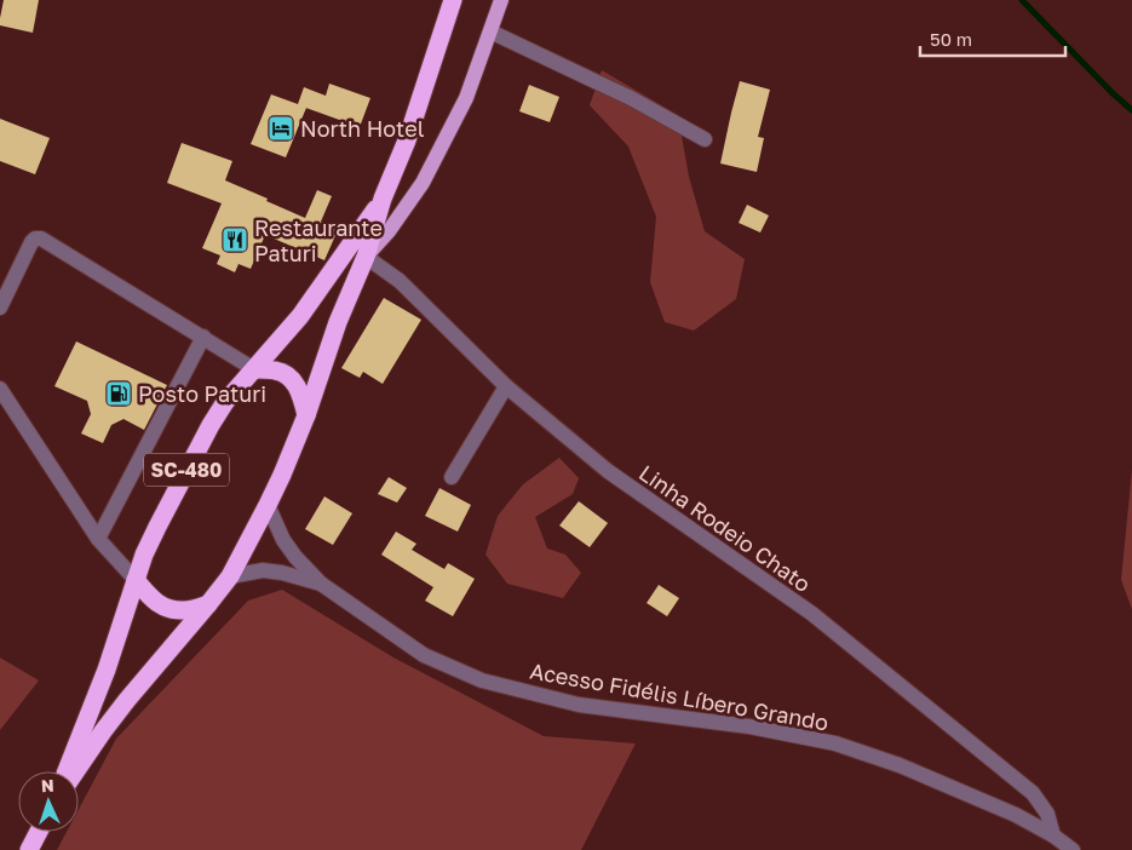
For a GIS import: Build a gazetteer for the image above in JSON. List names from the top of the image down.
{
  "streets": {
    "highway": ["SC-480"],
    "street": ["Linha Rodeio Chato", "Acesso Fidélis Líbero Grando"]
  },
  "crossings": [
    ["SC-480", "Linha Rodeio Chato"],
    ["SC-480", "Acesso Fidélis Líbero Grando"],
    ["Linha Rodeio Chato", "Acesso Fidélis Líbero Grando"]
  ],
  "places": {
    "hotel": ["North Hotel"],
    "restaurant": ["Restaurante Paturi"],
    "fuel station": ["Posto Paturi"]
  },
  "scale_bar": "50 m",
  "north": "top"
}
